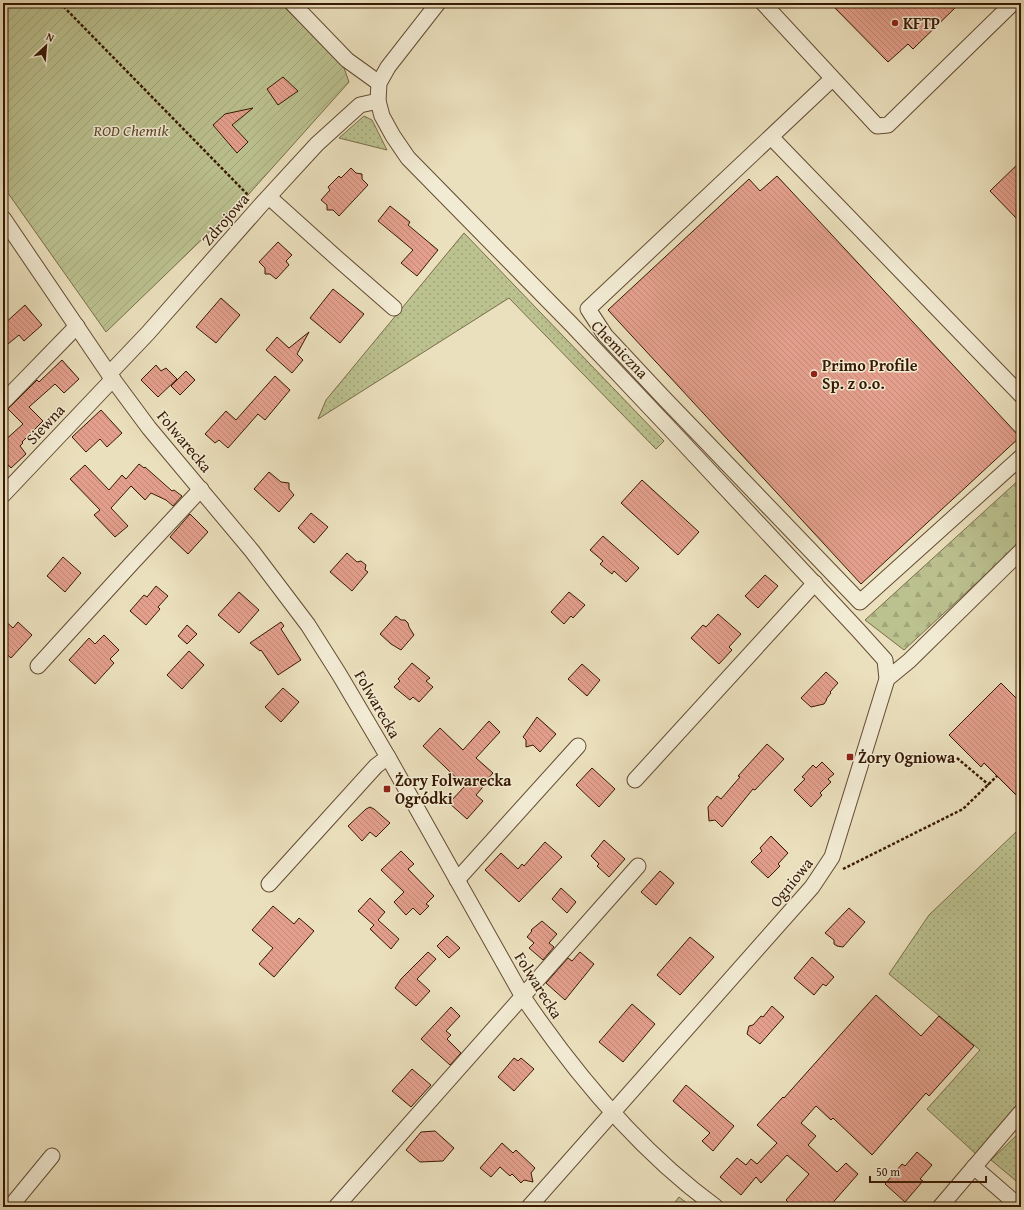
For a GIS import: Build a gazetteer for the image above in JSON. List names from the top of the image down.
{
  "streets": {
    "street": [
      "Zdrojowa",
      "Chemiczna",
      "Siewna",
      "Folwarecka",
      "Ogniowa"
    ]
  },
  "crossings": [
    ["Zdrojowa", "Chemiczna"],
    ["Zdrojowa", "Siewna"],
    ["Zdrojowa", "Folwarecka"],
    ["Chemiczna", "Ogniowa"],
    ["Siewna", "Folwarecka"],
    ["Folwarecka", "Ogniowa"]
  ],
  "parks": ["ROD Chemik"],
  "places": {
    "other": ["KFTP", "Primo Profile Sp. z o.o."],
    "transit": ["Żory Ogniowa", "Żory Folwarecka Ogródki"]
  },
  "scale_bar": "50 m",
  "north": "top right"
}
